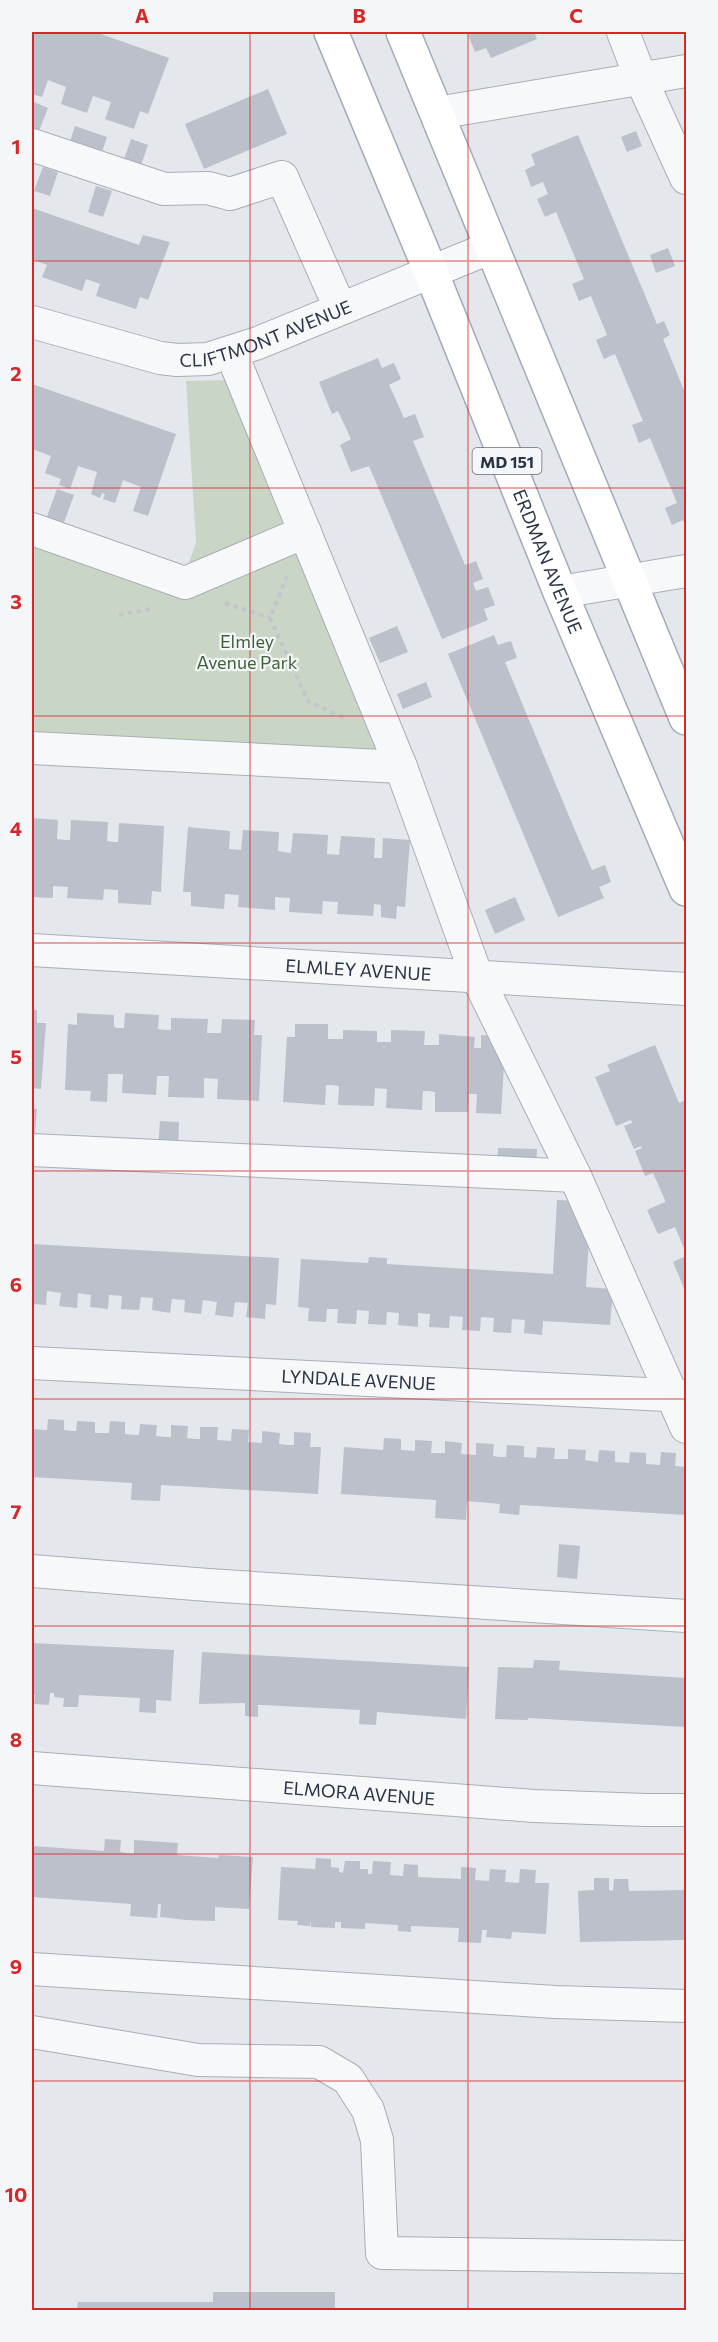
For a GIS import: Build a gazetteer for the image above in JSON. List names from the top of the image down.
{
  "streets": {
    "main road": ["MD 151", "ERDMAN AVENUE"],
    "street": [
      "CLIFTMONT AVENUE",
      "ELMLEY AVENUE",
      "LYNDALE AVENUE",
      "ELMORA AVENUE"
    ]
  },
  "crossings": [
    ["CLIFTMONT AVENUE", "ERDMAN AVENUE"]
  ],
  "parks": ["Elmley Avenue Park"],
  "grid": {
    "columns": ["A", "B", "C"],
    "rows": [
      "1",
      "2",
      "3",
      "4",
      "5",
      "6",
      "7",
      "8",
      "9",
      "10"
    ]
  }
}
